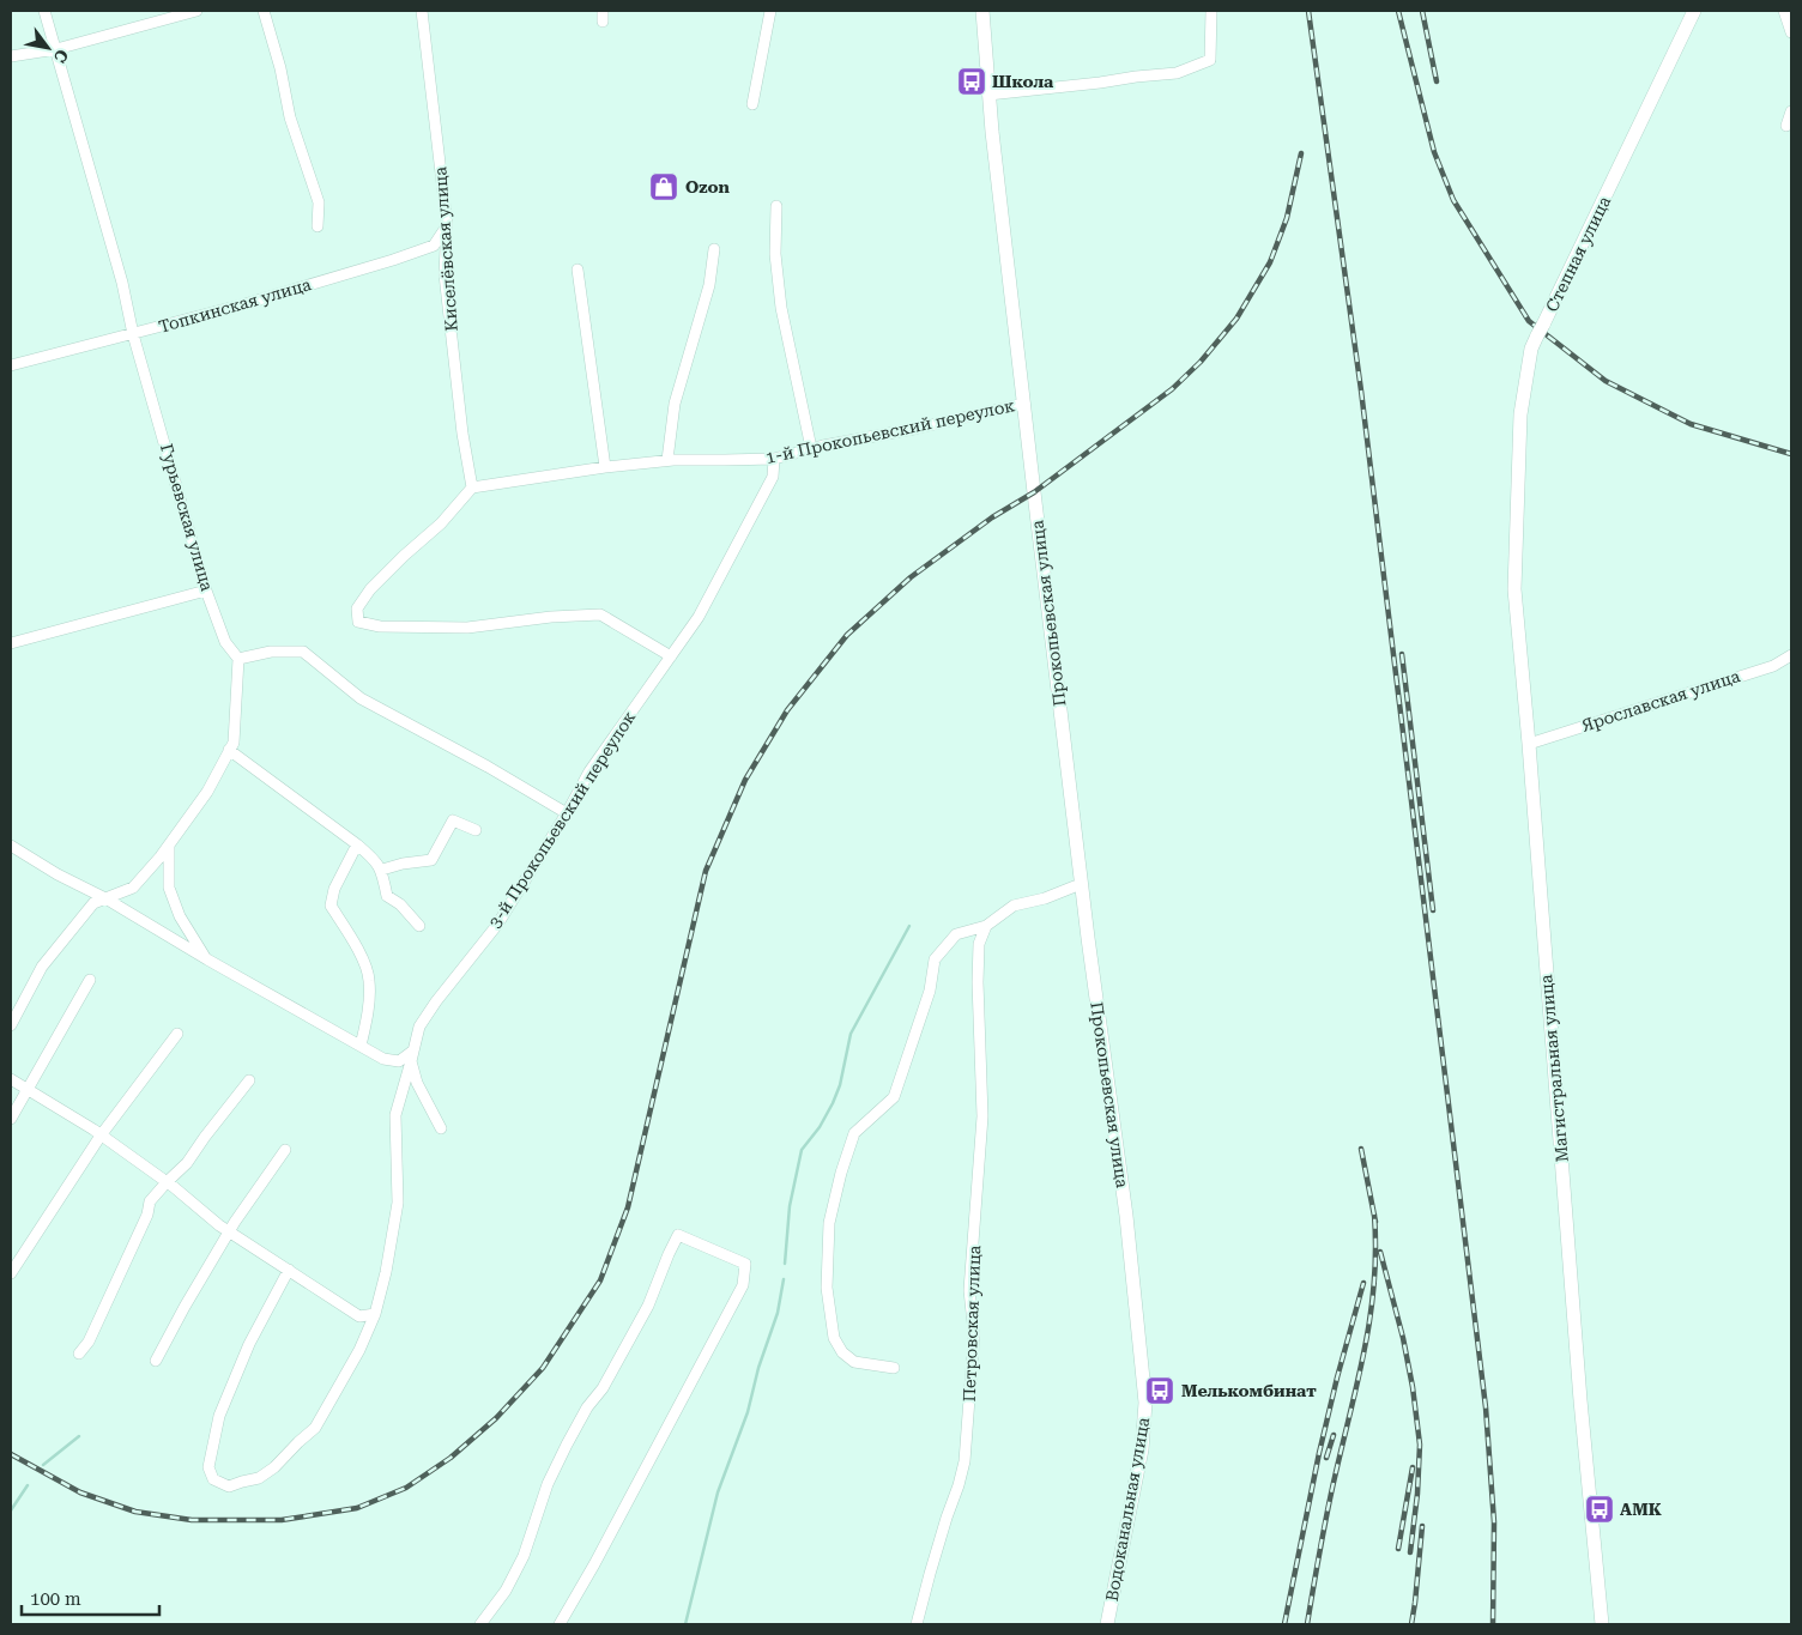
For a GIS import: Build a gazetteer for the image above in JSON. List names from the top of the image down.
{
  "streets": {
    "main road": [
      "Степная улица",
      "Прокопьевская улица",
      "Магистральная улица",
      "Водоканальная улица"
    ],
    "street": [
      "Киселёвская улица",
      "Топкинская улица",
      "1-й Прокопьевский переулок",
      "Гурьевская улица",
      "Ярославская улица",
      "3-й Прокопьевский переулок",
      "Петровская улица"
    ]
  },
  "crossings": [
    ["Киселёвская улица", "Топкинская улица"],
    ["Киселёвская улица", "1-й Прокопьевский переулок"],
    ["Степная улица", "Магистральная улица"],
    ["Топкинская улица", "Гурьевская улица"],
    ["1-й Прокопьевский переулок", "Прокопьевская улица"],
    ["1-й Прокопьевский переулок", "3-й Прокопьевский переулок"],
    ["Прокопьевская улица", "Водоканальная улица"],
    ["Ярославская улица", "Магистральная улица"]
  ],
  "places": {
    "bus stop": ["Школа", "Мелькомбинат", "АМК"],
    "shop": ["Ozon"]
  },
  "scale_bar": "100 m",
  "north": "bottom right"
}
